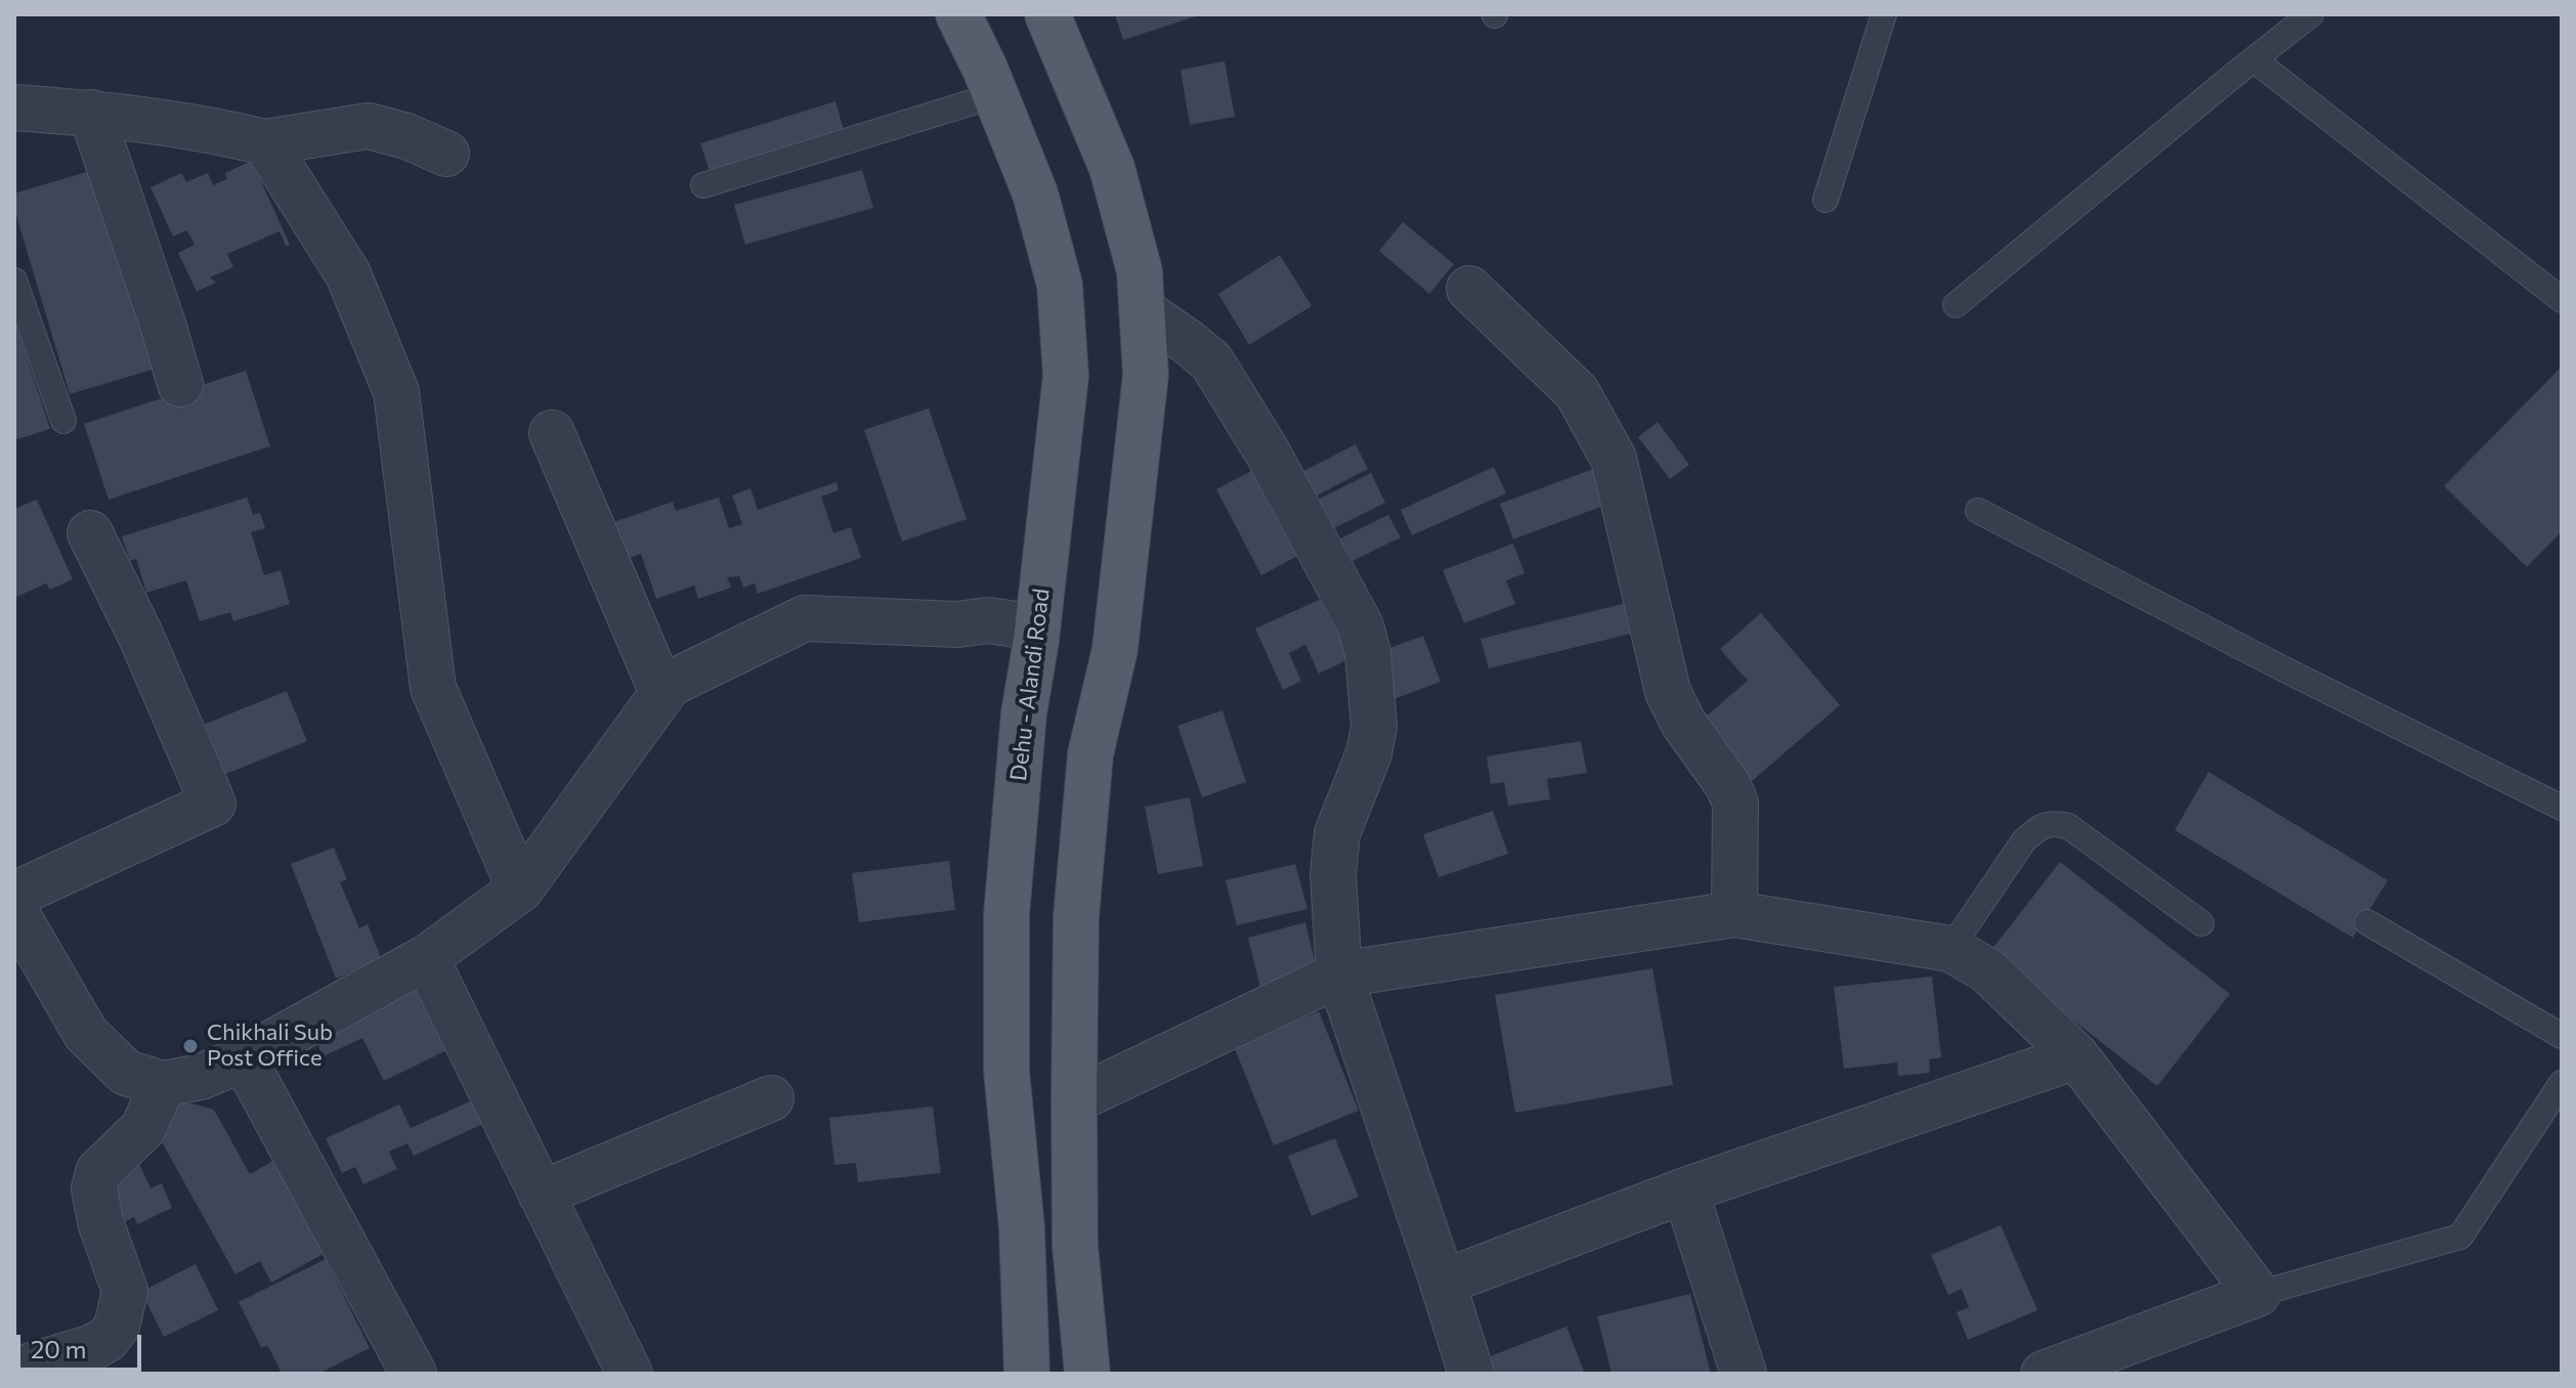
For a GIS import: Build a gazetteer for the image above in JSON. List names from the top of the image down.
{
  "streets": {
    "main road": ["Dehu - Alandi Road"]
  },
  "places": ["Chikhali Sub Post Office"],
  "scale_bar": "20 m"
}
